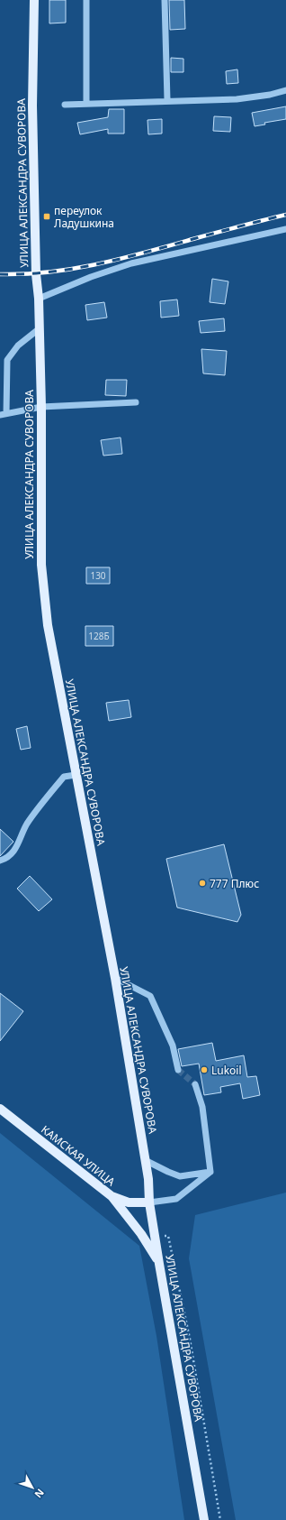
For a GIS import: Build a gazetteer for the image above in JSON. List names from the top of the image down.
{
  "streets": {
    "main road": ["УЛИЦА АЛЕКСАНДРА СУВОРОВА", "КАМСКАЯ УЛИЦА"]
  },
  "crossings": [
    ["УЛИЦА АЛЕКСАНДРА СУВОРОВА", "КАМСКАЯ УЛИЦА"]
  ],
  "places": {
    "transit": ["переулок Ладушкина"],
    "other": ["777 Плюс", "Lukoil"]
  },
  "house_numbers": ["130", "128Б"],
  "north": "bottom right"
}
